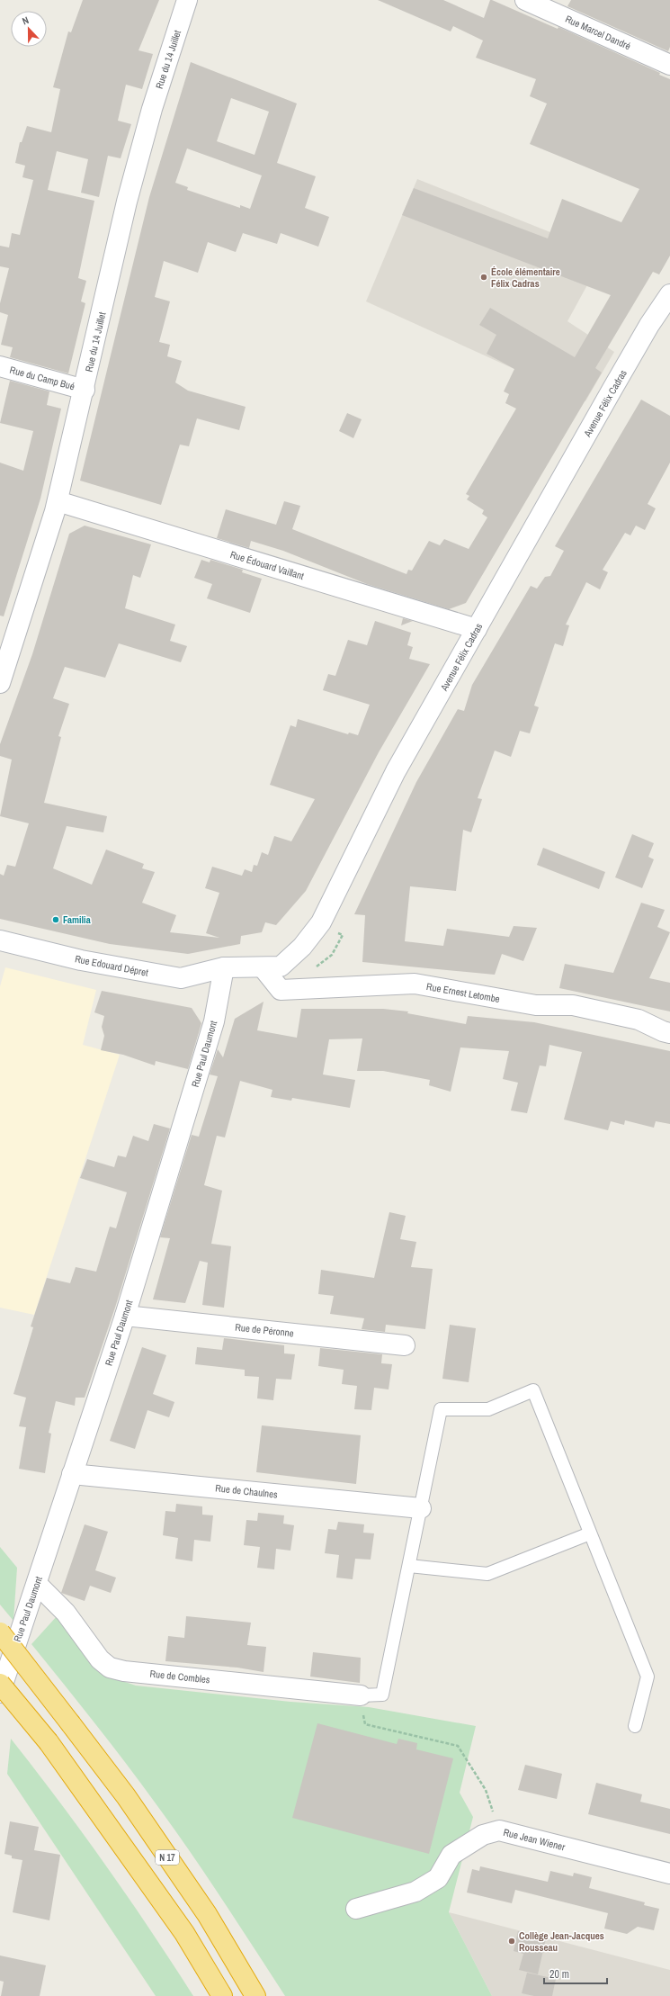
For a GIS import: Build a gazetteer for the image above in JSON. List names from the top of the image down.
{
  "streets": {
    "highway": ["N 17"],
    "street": [
      "Rue Marcel Dandré",
      "Rue du 14 Juillet",
      "Rue du Camp Bué",
      "Avenue Félix Cadras",
      "Rue Édouard Vaillant",
      "Rue Edouard Dépret",
      "Rue Ernest Letombe",
      "Rue Paul Daumont",
      "Rue de Péronne",
      "Rue de Chaulnes",
      "Rue de Combles",
      "Rue Jean Wiener"
    ]
  },
  "crossings": [
    ["Rue du 14 Juillet", "Rue du Camp Bué"],
    ["Rue du 14 Juillet", "Rue Édouard Vaillant"],
    ["Avenue Félix Cadras", "Rue Édouard Vaillant"],
    ["Avenue Félix Cadras", "Rue Edouard Dépret"],
    ["Avenue Félix Cadras", "Rue Ernest Letombe"],
    ["Avenue Félix Cadras", "Rue Paul Daumont"],
    ["Rue Edouard Dépret", "Rue Paul Daumont"],
    ["Rue Paul Daumont", "Rue de Péronne"],
    ["Rue Paul Daumont", "Rue de Chaulnes"],
    ["Rue Paul Daumont", "Rue de Combles"]
  ],
  "places": ["École élémentaire Félix Cadras", "Familia", "Collège Jean-Jacques Rousseau"],
  "scale_bar": "20 m",
  "north": "top"
}
